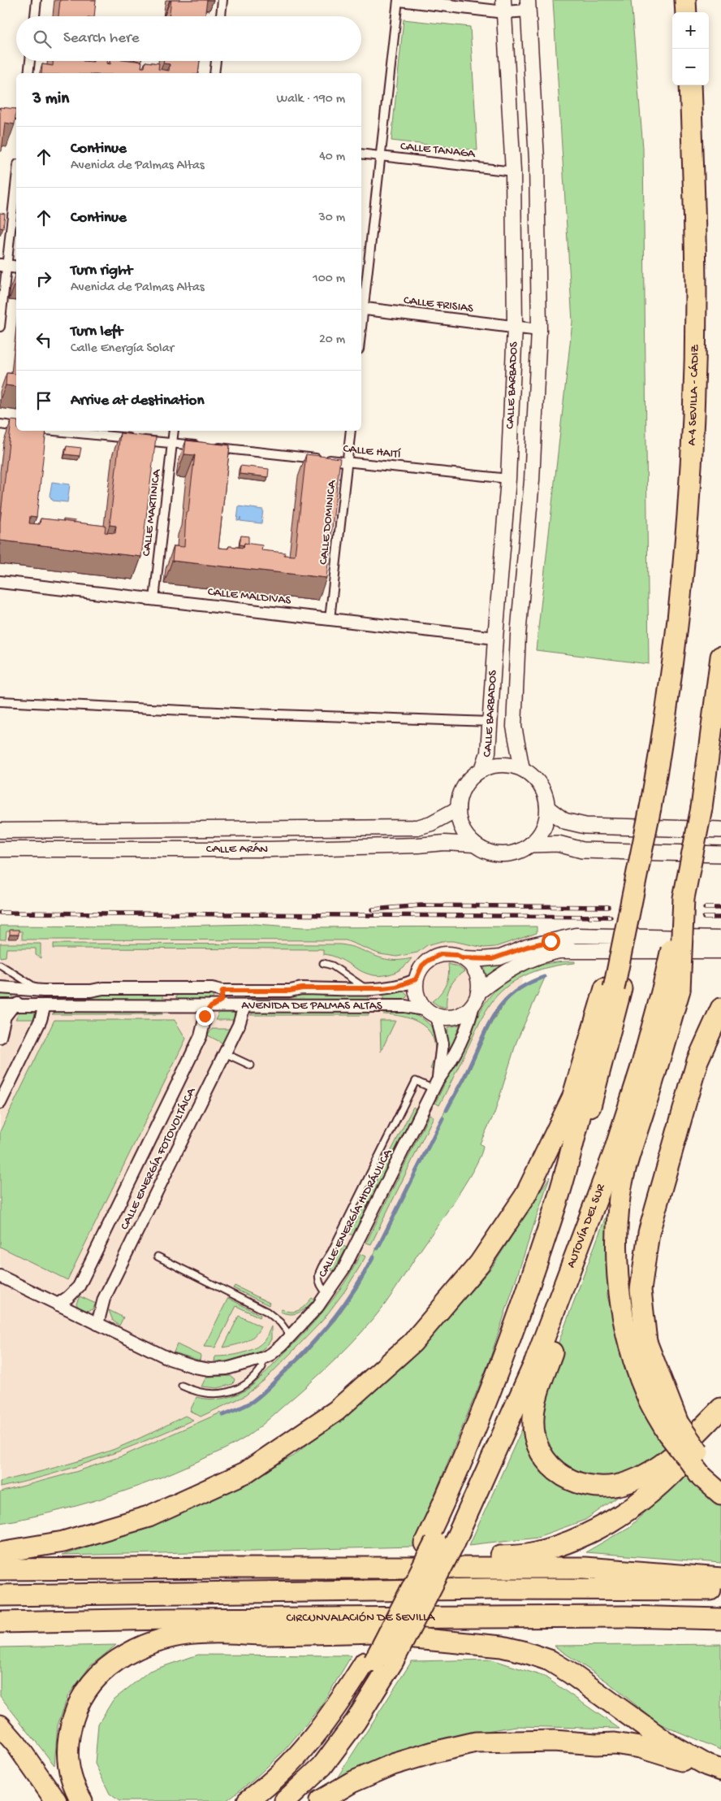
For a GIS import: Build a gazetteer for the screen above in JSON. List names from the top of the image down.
{
  "streets": {
    "highway": ["A-4 SEVILLA - CÁDIZ", "AUTOVÍA DEL SUR", "CIRCUNVALACIÓN DE SEVILLA"],
    "street": [
      "CALLE TANAGA",
      "CALLE FRISIAS",
      "CALLE BARBADOS",
      "CALLE HAITÍ",
      "CALLE MARTINICA",
      "CALLE DOMINICA",
      "CALLE MALDIVAS",
      "CALLE ARÁN",
      "AVENIDA DE PALMAS ALTAS",
      "CALLE ENERGÍA FOTOVOLTÁICA",
      "CALLE ENERGÍA HIDRÁULICA"
    ]
  },
  "crossings": [
    ["CALLE TANAGA", "CALLE BARBADOS"],
    ["CALLE FRISIAS", "CALLE BARBADOS"],
    ["CALLE BARBADOS", "CALLE HAITÍ"],
    ["CALLE BARBADOS", "CALLE MALDIVAS"],
    ["CALLE BARBADOS", "CALLE ARÁN"],
    ["CALLE HAITÍ", "CALLE MARTINICA"],
    ["CALLE HAITÍ", "CALLE DOMINICA"],
    ["CALLE MARTINICA", "CALLE MALDIVAS"],
    ["CALLE DOMINICA", "CALLE MALDIVAS"],
    ["AVENIDA DE PALMAS ALTAS", "CALLE ENERGÍA FOTOVOLTÁICA"],
    ["AVENIDA DE PALMAS ALTAS", "CALLE ENERGÍA HIDRÁULICA"],
    ["CALLE ENERGÍA FOTOVOLTÁICA", "CALLE ENERGÍA HIDRÁULICA"]
  ],
  "page": {
    "map_buttons": ["+", "−"],
    "search": "Search here",
    "heading": ["3 min", "Walk · 190 m"],
    "list": [
      ["Continue", "Avenida de Palmas Altas", "40 m"],
      ["Continue", "30 m"],
      ["Turn right", "Avenida de Palmas Altas", "100 m"],
      ["Turn left", "Calle Energía Solar", "20 m"],
      "Arrive at destination"
    ]
  }
}
